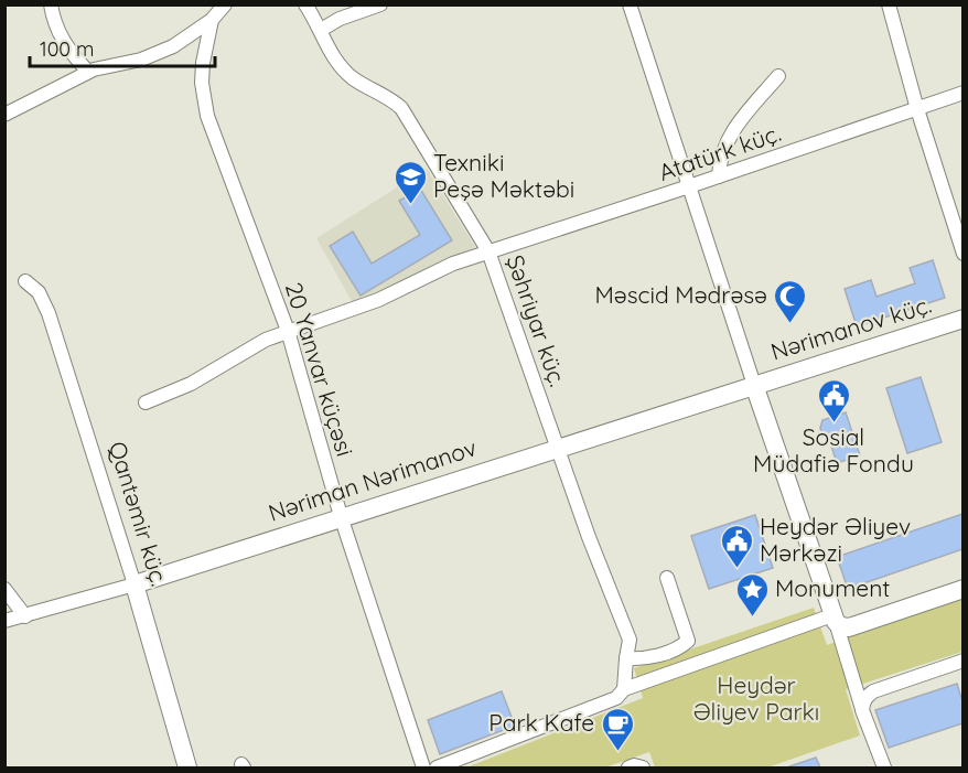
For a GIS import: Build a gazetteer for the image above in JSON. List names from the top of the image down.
{
  "streets": {
    "main road": ["Nərimanov küç.", "Nəriman Nərimanov", "Qantəmir küç."],
    "street": ["Atatürk küç.", "Şəhriyar küç.", "20 Yanvar küçəsi"]
  },
  "crossings": [
    ["Atatürk küç.", "Şəhriyar küç."],
    ["Atatürk küç.", "20 Yanvar küçəsi"],
    ["Şəhriyar küç.", "Nəriman Nərimanov"],
    ["Nərimanov küç.", "Nəriman Nərimanov"],
    ["20 Yanvar küçəsi", "Nəriman Nərimanov"],
    ["Nəriman Nərimanov", "Qantəmir küç."]
  ],
  "parks": ["Heydər Əliyev Parkı"],
  "places": {
    "school or university": ["Texniki Peşə Məktəbi"],
    "mosque": ["Məscid Mədrəsə"],
    "public building": ["Sosial Müdafiə Fondu", "Heydər Əliyev Mərkəzi"],
    "place": ["Monument"],
    "cafe": ["Park Kafe"]
  },
  "scale_bar": "100 m"
}
